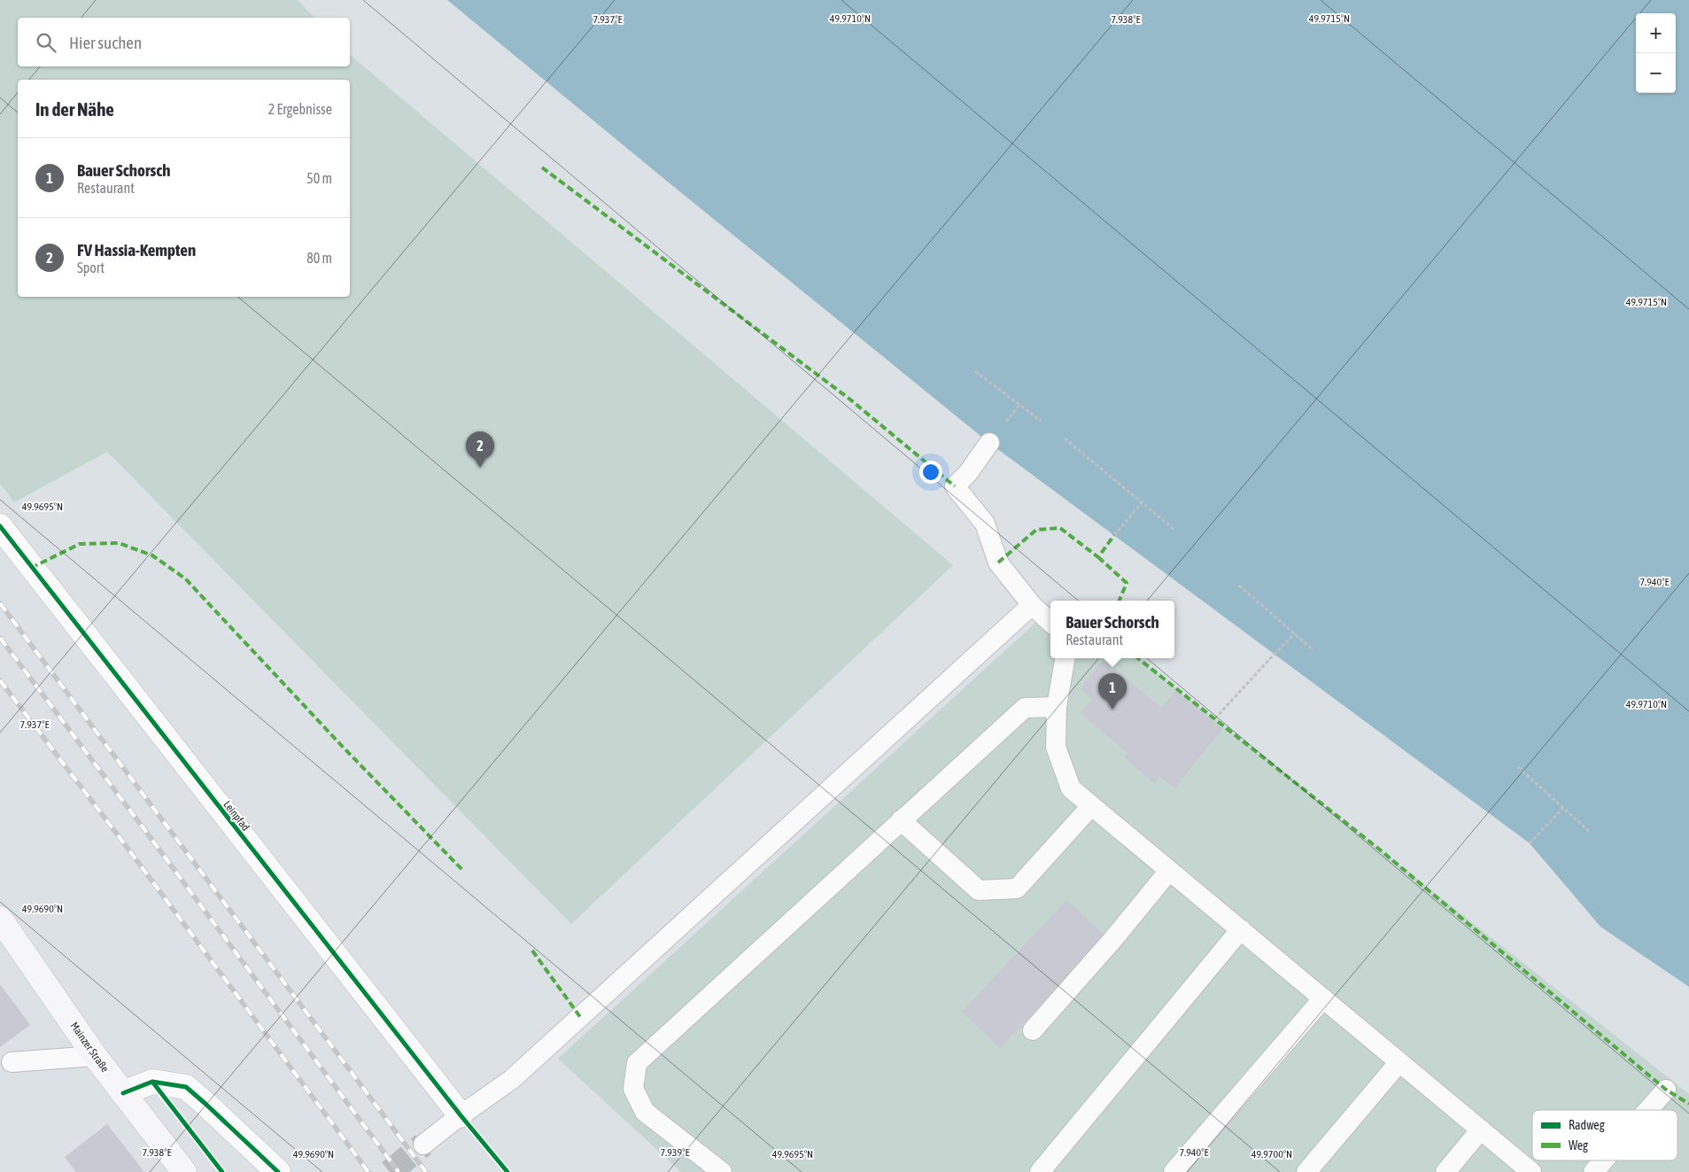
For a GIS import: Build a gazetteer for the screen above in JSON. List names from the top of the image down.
{
  "streets": {
    "main road": ["Mainzer Straße"],
    "street": ["Leinpfad"]
  },
  "legend": ["Radweg", "Weg"],
  "page": {
    "map_buttons": ["+", "−"],
    "search": "Hier suchen",
    "heading": ["In der Nähe", "2 Ergebnisse"],
    "list": [
      {
        "mark": "1",
        "name": "Bauer Schorsch",
        "note": "Restaurant",
        "value": "50 m"
      },
      {
        "mark": "2",
        "name": "FV Hassia-Kempten",
        "note": "Sport",
        "value": "80 m"
      }
    ],
    "pins": ["2", "1"],
    "popup": ["Bauer Schorsch", "Restaurant"]
  },
  "coordinates": [
    "49.9710°N",
    "49.9715°N",
    "7.937°E",
    "7.938°E",
    "49.9695°N",
    "7.940°E",
    "49.9690°N",
    "7.939°E",
    "49.9700°N"
  ]
}
